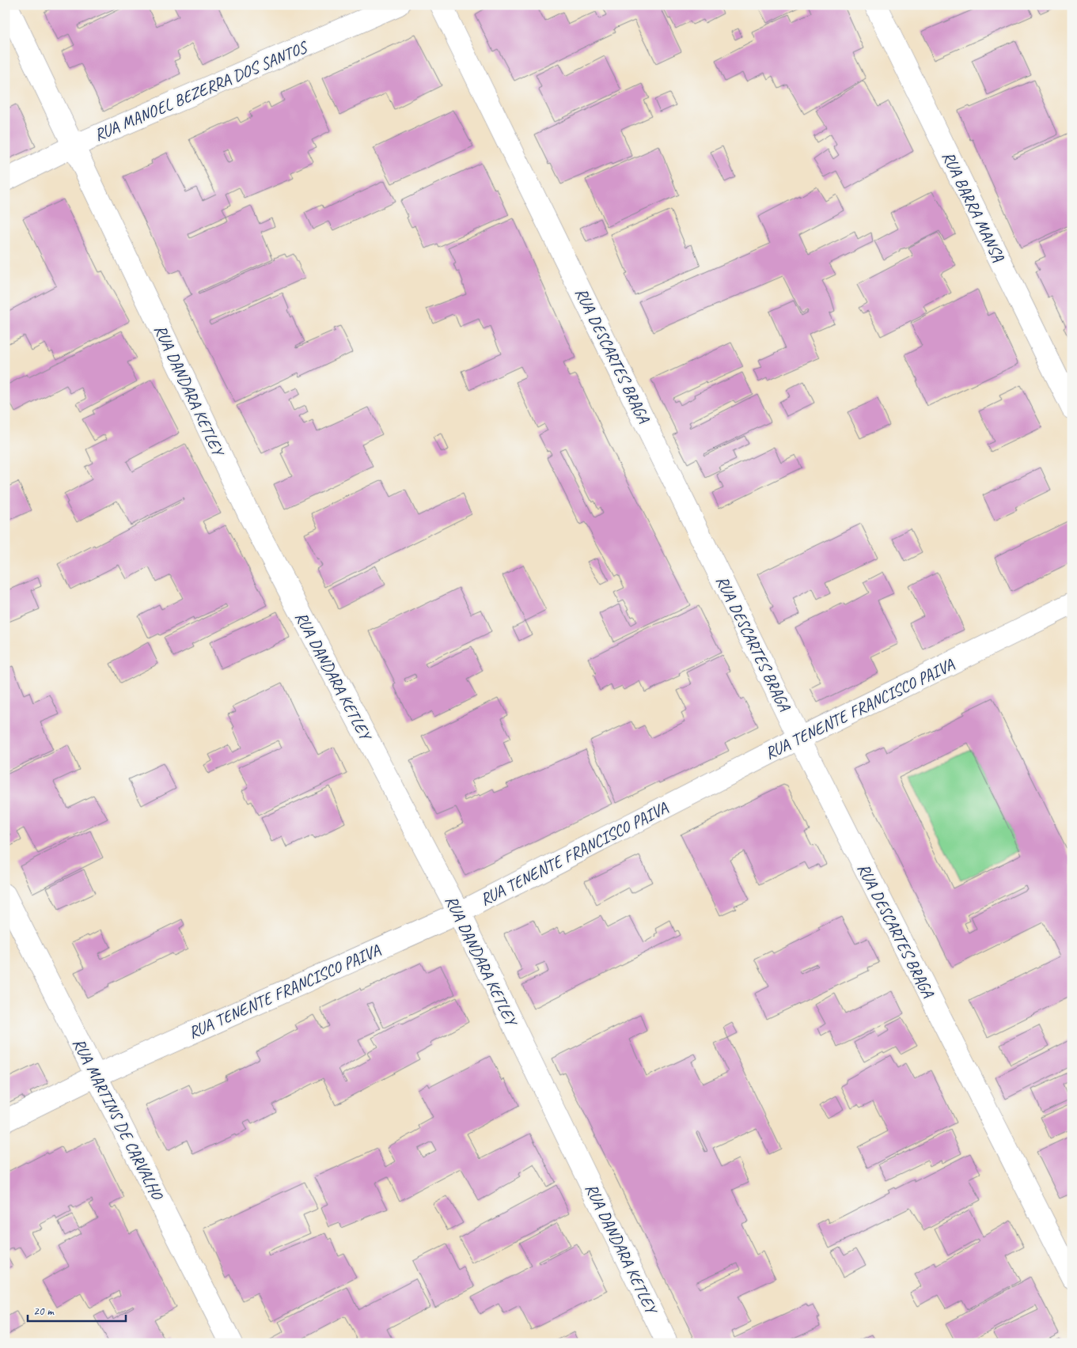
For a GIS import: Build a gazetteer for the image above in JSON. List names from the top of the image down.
{
  "streets": {
    "street": [
      "RUA MANOEL BEZERRA DOS SANTOS",
      "RUA BARRA MANSA",
      "RUA DESCARTES BRAGA",
      "RUA DANDARA KETLEY",
      "RUA TENENTE FRANCISCO PAIVA",
      "RUA MARTINS DE CARVALHO"
    ]
  },
  "crossings": [
    ["RUA MANOEL BEZERRA DOS SANTOS", "RUA DANDARA KETLEY"],
    ["RUA DESCARTES BRAGA", "RUA TENENTE FRANCISCO PAIVA"],
    ["RUA DANDARA KETLEY", "RUA TENENTE FRANCISCO PAIVA"],
    ["RUA TENENTE FRANCISCO PAIVA", "RUA MARTINS DE CARVALHO"]
  ],
  "scale_bar": "20 m"
}
